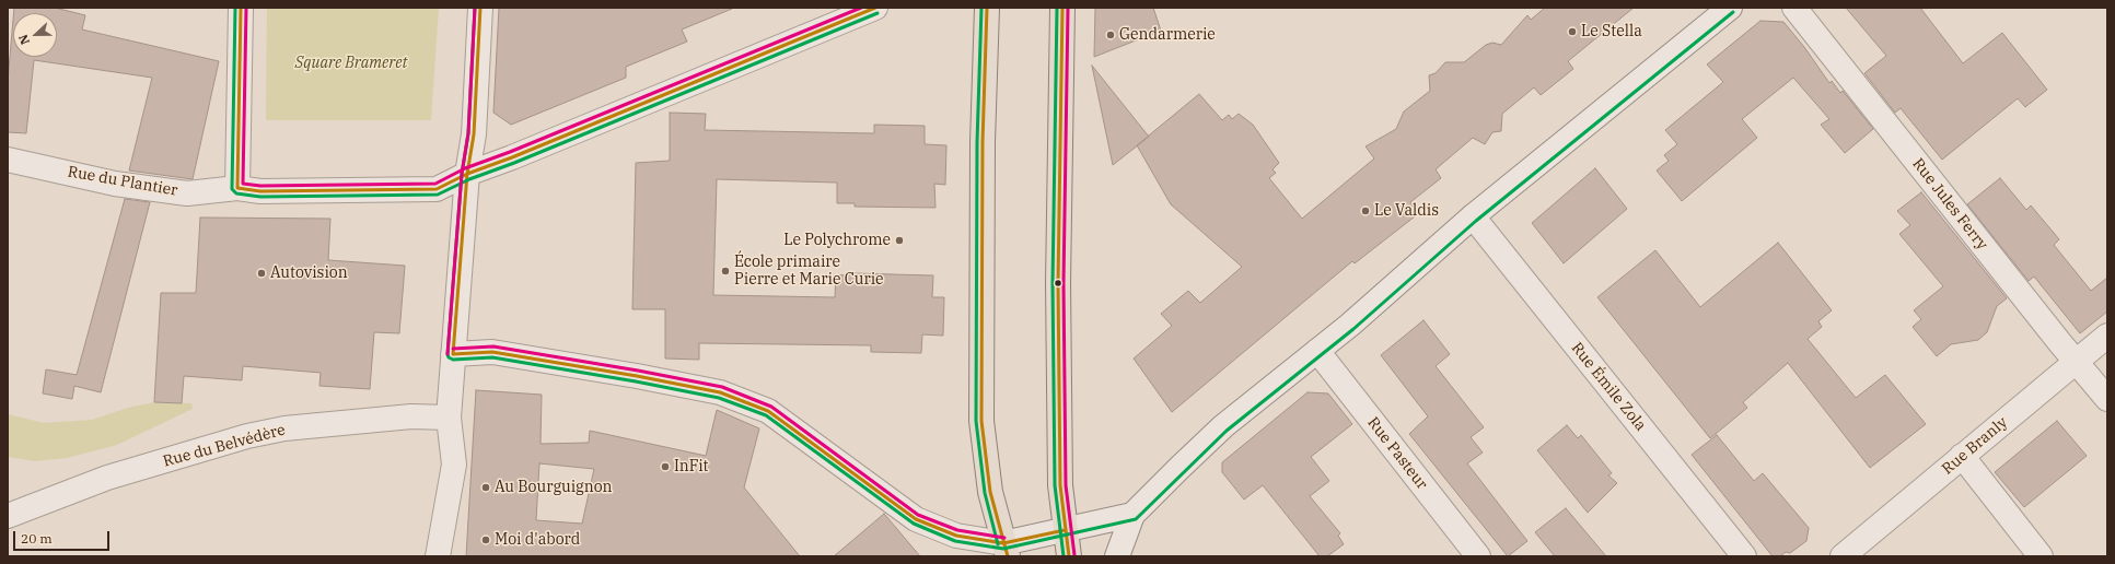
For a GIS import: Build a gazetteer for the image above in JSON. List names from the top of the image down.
{
  "streets": {
    "street": [
      "Rue du Plantier",
      "Rue Jules Ferry",
      "Rue Émile Zola",
      "Rue du Belvédère",
      "Rue Branly",
      "Rue Pasteur"
    ]
  },
  "crossings": [
    ["Rue Jules Ferry", "Rue Branly"]
  ],
  "parks": ["Square Brameret"],
  "places": [
    "Le Stella",
    "Gendarmerie",
    "Le Valdis",
    "Le Polychrome",
    "École primaire Pierre et Marie Curie",
    "Autovision",
    "InFit",
    "Au Bourguignon",
    "Moi d'abord"
  ],
  "scale_bar": "20 m",
  "north": "left"
}
